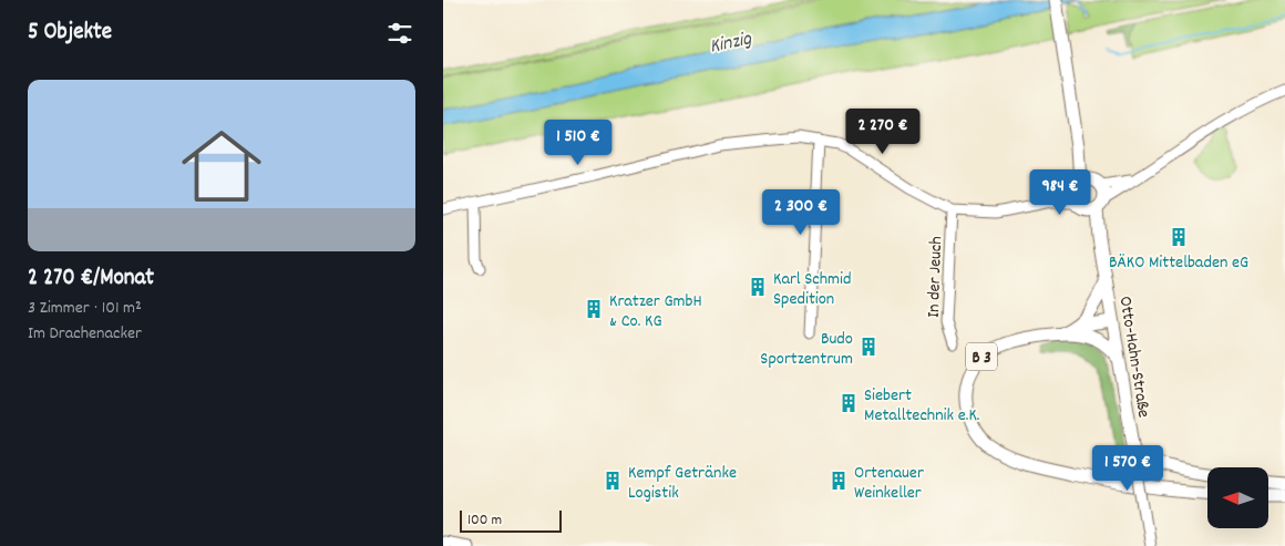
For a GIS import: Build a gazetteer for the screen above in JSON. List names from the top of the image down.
{
  "streets": {
    "main road": ["B 3", "Otto-Hahn-Straße"],
    "street": ["In der Jeuch"]
  },
  "crossings": [
    ["B 3", "Otto-Hahn-Straße"]
  ],
  "water": ["Kinzig"],
  "places": {
    "building": [
      "BÄKO Mittelbaden eG",
      "Karl Schmid Spedition",
      "Kratzer GmbH & Co. KG",
      "Budo Sportzentrum",
      "Siebert Metalltechnik e.K.",
      "Kempf Getränke Logistik",
      "Ortenauer Weinkeller"
    ]
  },
  "scale_bar": "100 m",
  "north": "left",
  "page": {
    "heading": "5 Objekte",
    "list": [
      {
        "name": "2 270 €/Monat",
        "note": "3 Zimmer · 101 m² · Im Drachenacker"
      }
    ],
    "price": [
      "2 270 €",
      "1 510 €",
      "984 €",
      "2 300 €",
      "1 570 €"
    ],
    "scale": "100 m"
  }
}
